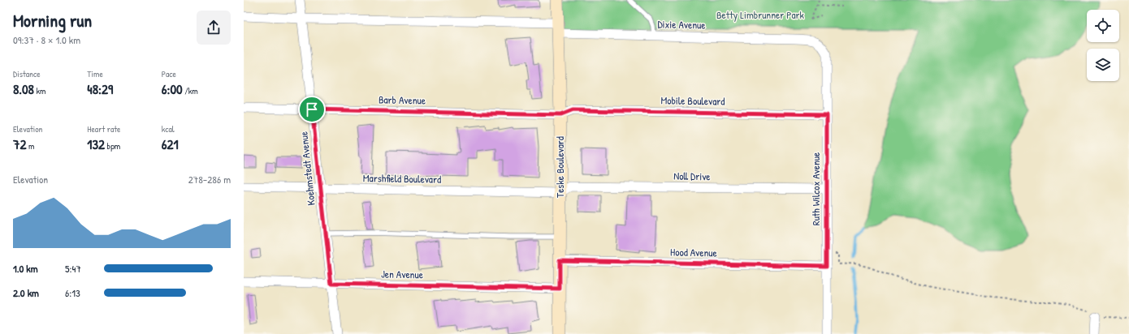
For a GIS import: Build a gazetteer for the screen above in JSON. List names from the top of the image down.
{
  "streets": {
    "street": [
      "Dixie Avenue",
      "Barb Avenue",
      "Mobile Boulevard",
      "Teske Boulevard",
      "Koehmstedt Avenue",
      "Noll Drive",
      "Marshfield Boulevard",
      "Ruth Wilcox Avenue",
      "Hood Avenue",
      "Jen Avenue"
    ]
  },
  "crossings": [
    ["Dixie Avenue", "Teske Boulevard"],
    ["Dixie Avenue", "Koehmstedt Avenue"],
    ["Dixie Avenue", "Ruth Wilcox Avenue"],
    ["Barb Avenue", "Mobile Boulevard"],
    ["Barb Avenue", "Teske Boulevard"],
    ["Barb Avenue", "Koehmstedt Avenue"],
    ["Mobile Boulevard", "Teske Boulevard"],
    ["Mobile Boulevard", "Ruth Wilcox Avenue"],
    ["Teske Boulevard", "Noll Drive"],
    ["Teske Boulevard", "Marshfield Boulevard"],
    ["Teske Boulevard", "Hood Avenue"],
    ["Teske Boulevard", "Jen Avenue"],
    ["Koehmstedt Avenue", "Marshfield Boulevard"],
    ["Koehmstedt Avenue", "Jen Avenue"],
    ["Noll Drive", "Marshfield Boulevard"],
    ["Noll Drive", "Ruth Wilcox Avenue"],
    ["Ruth Wilcox Avenue", "Hood Avenue"]
  ],
  "parks": ["Betty Limbrunner Park"],
  "page": {
    "heading": ["Morning run", "09:37 · 8 × 1.0 km"],
    "stats": [
      ["Distance", "8.08 km"],
      ["Time", "48:29"],
      ["Pace", "6:00 /km"],
      ["Elevation", "72 m"],
      ["Heart rate", "132 bpm"],
      ["kcal", "621"]
    ],
    "chart": ["Elevation", "278–286 m"],
    "list": [
      {
        "name": "1.0 km",
        "note": "5:47"
      },
      {
        "name": "2.0 km",
        "note": "6:13"
      }
    ]
  }
}
